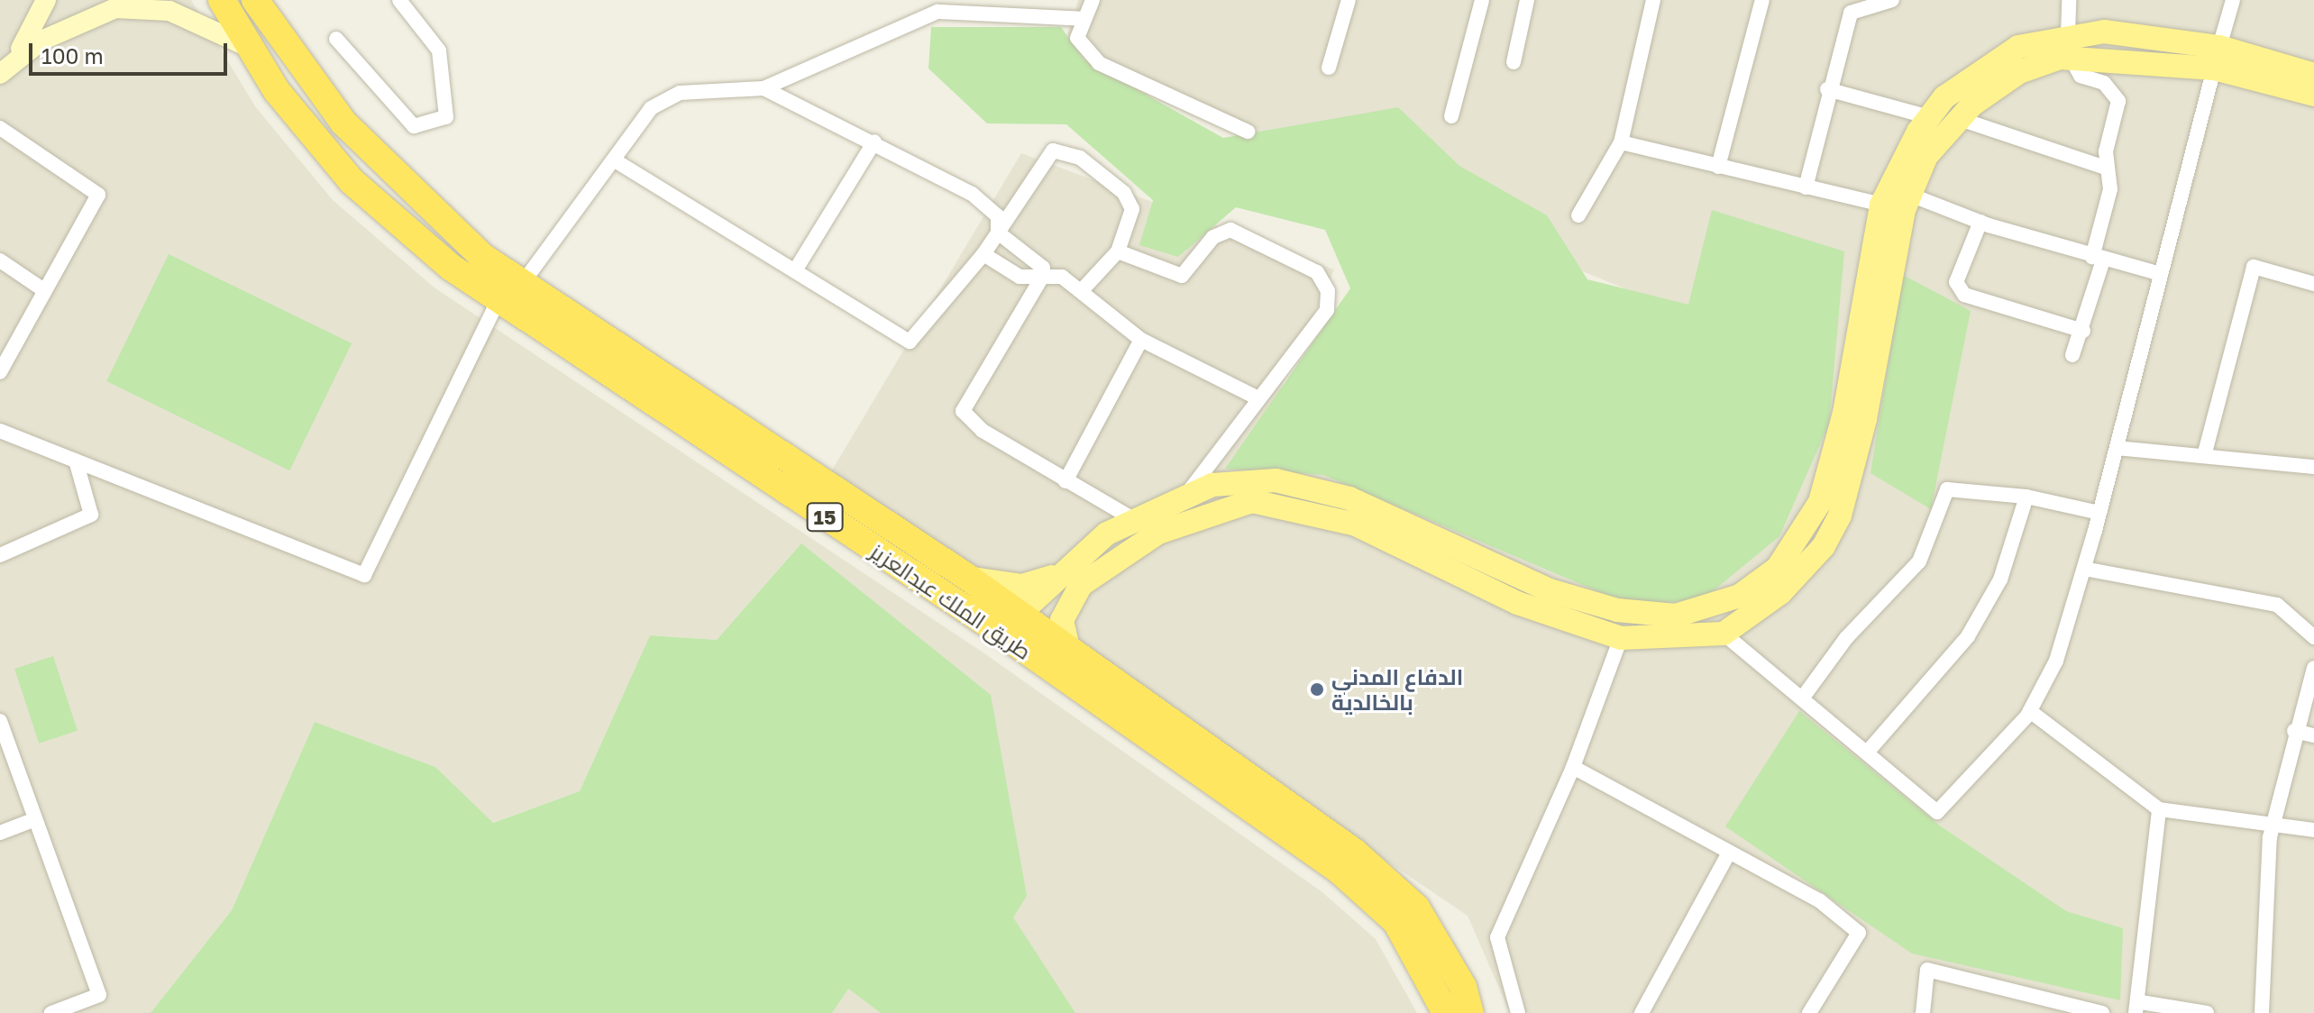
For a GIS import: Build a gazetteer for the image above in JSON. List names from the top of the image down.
{
  "streets": {
    "highway": ["15", "طريق الملك عبدالعزيز"]
  },
  "places": ["الدفاع المدني بالخالدية"],
  "scale_bar": "100 m"
}
